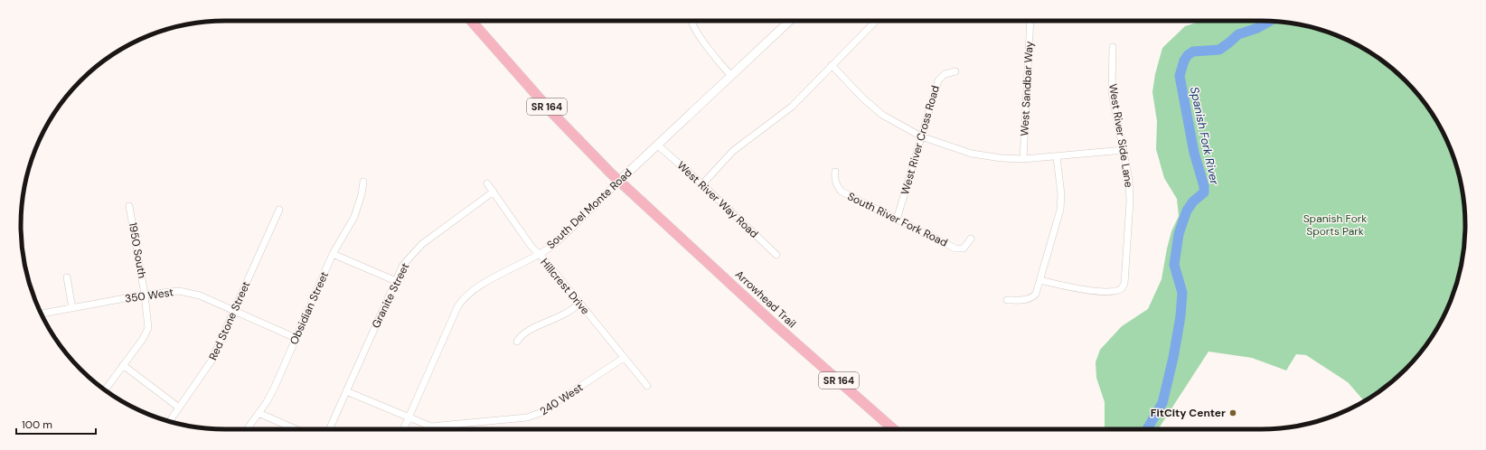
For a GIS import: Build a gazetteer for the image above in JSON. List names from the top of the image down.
{
  "streets": {
    "main road": ["SR 164", "Arrowhead Trail"],
    "street": [
      "West Sandbar Way",
      "West River Side Lane",
      "West River Cross Road",
      "West River Way Road",
      "South Del Monte Road",
      "South River Fork Road",
      "1950 South",
      "Hillcrest Drive",
      "350 West",
      "Granite Street",
      "Obsidian Street",
      "Red Stone Street",
      "240 West"
    ]
  },
  "crossings": [
    ["SR 164", "South Del Monte Road"],
    ["SR 164", "Arrowhead Trail"],
    ["West River Cross Road", "South River Fork Road"],
    ["West River Way Road", "South Del Monte Road"],
    ["South Del Monte Road", "Hillcrest Drive"],
    ["South Del Monte Road", "Arrowhead Trail"],
    ["South Del Monte Road", "240 West"],
    ["1950 South", "350 West"],
    ["Hillcrest Drive", "Granite Street"],
    ["Hillcrest Drive", "240 West"],
    ["350 West", "Obsidian Street"],
    ["350 West", "Red Stone Street"],
    ["Granite Street", "240 West"]
  ],
  "water": ["Spanish Fork River"],
  "parks": ["Spanish Fork Sports Park"],
  "places": ["FitCity Center"],
  "scale_bar": "100 m"
}
